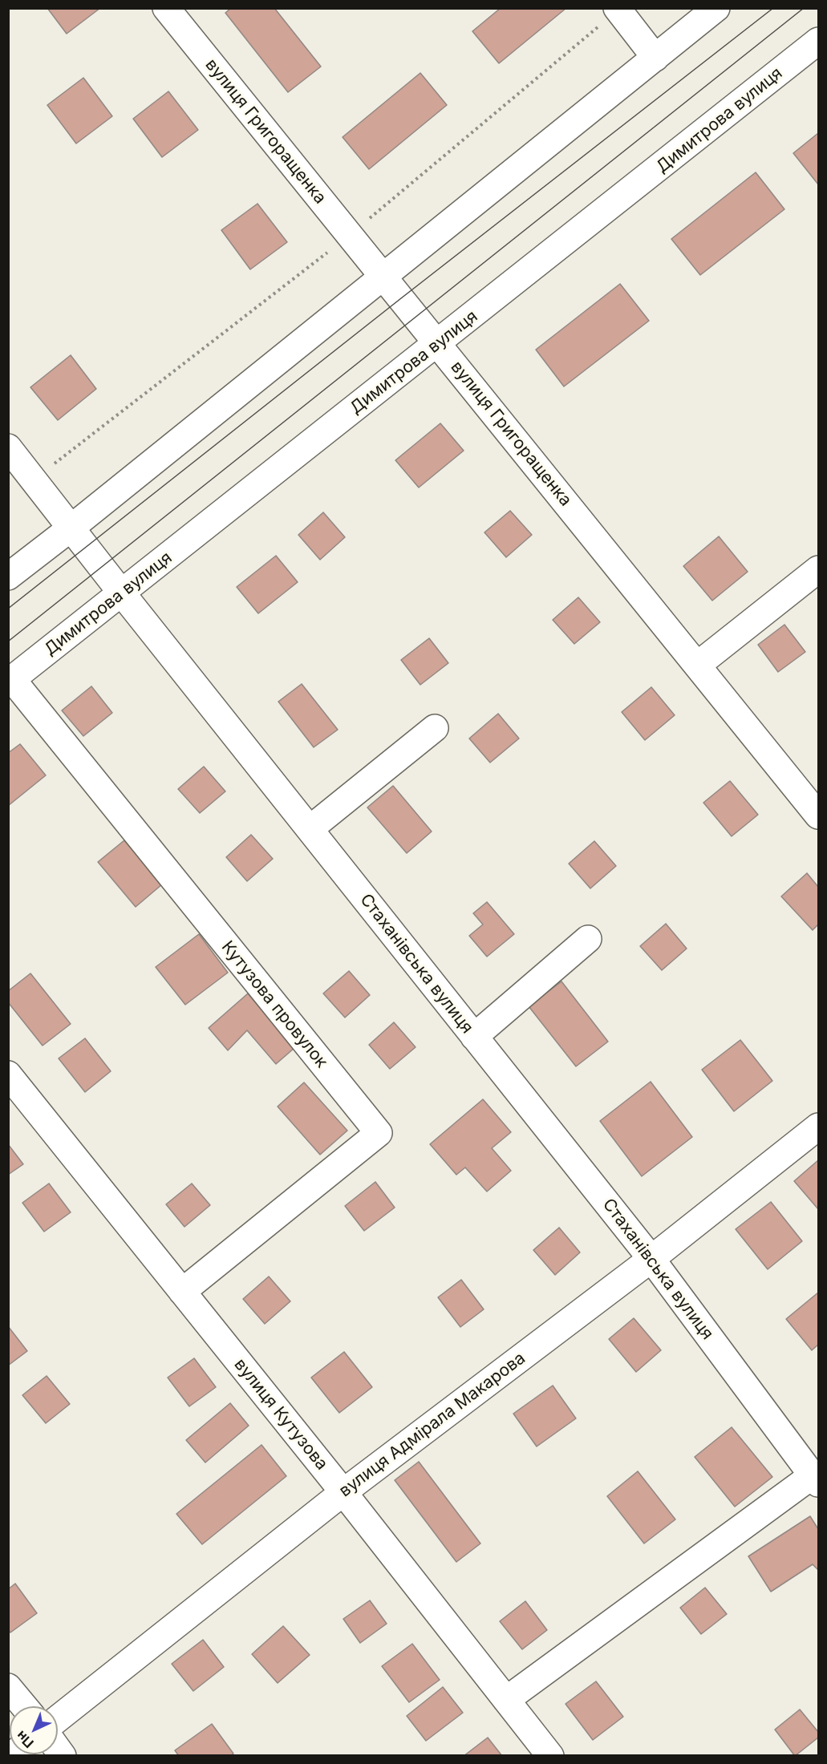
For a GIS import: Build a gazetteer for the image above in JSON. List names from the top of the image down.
{
  "streets": {
    "street": [
      "Димитрова вулиця",
      "вулиця Григоращенка",
      "Стаханівська вулиця",
      "Кутузова провулок",
      "вулиця Кутузова",
      "вулиця Адмірала Макарова"
    ]
  },
  "crossings": [
    ["Димитрова вулиця", "вулиця Григоращенка"],
    ["Димитрова вулиця", "Стаханівська вулиця"],
    ["Димитрова вулиця", "Кутузова провулок"],
    ["Стаханівська вулиця", "вулиця Адмірала Макарова"],
    ["Кутузова провулок", "вулиця Кутузова"],
    ["вулиця Кутузова", "вулиця Адмірала Макарова"]
  ],
  "north": "bottom left"
}
